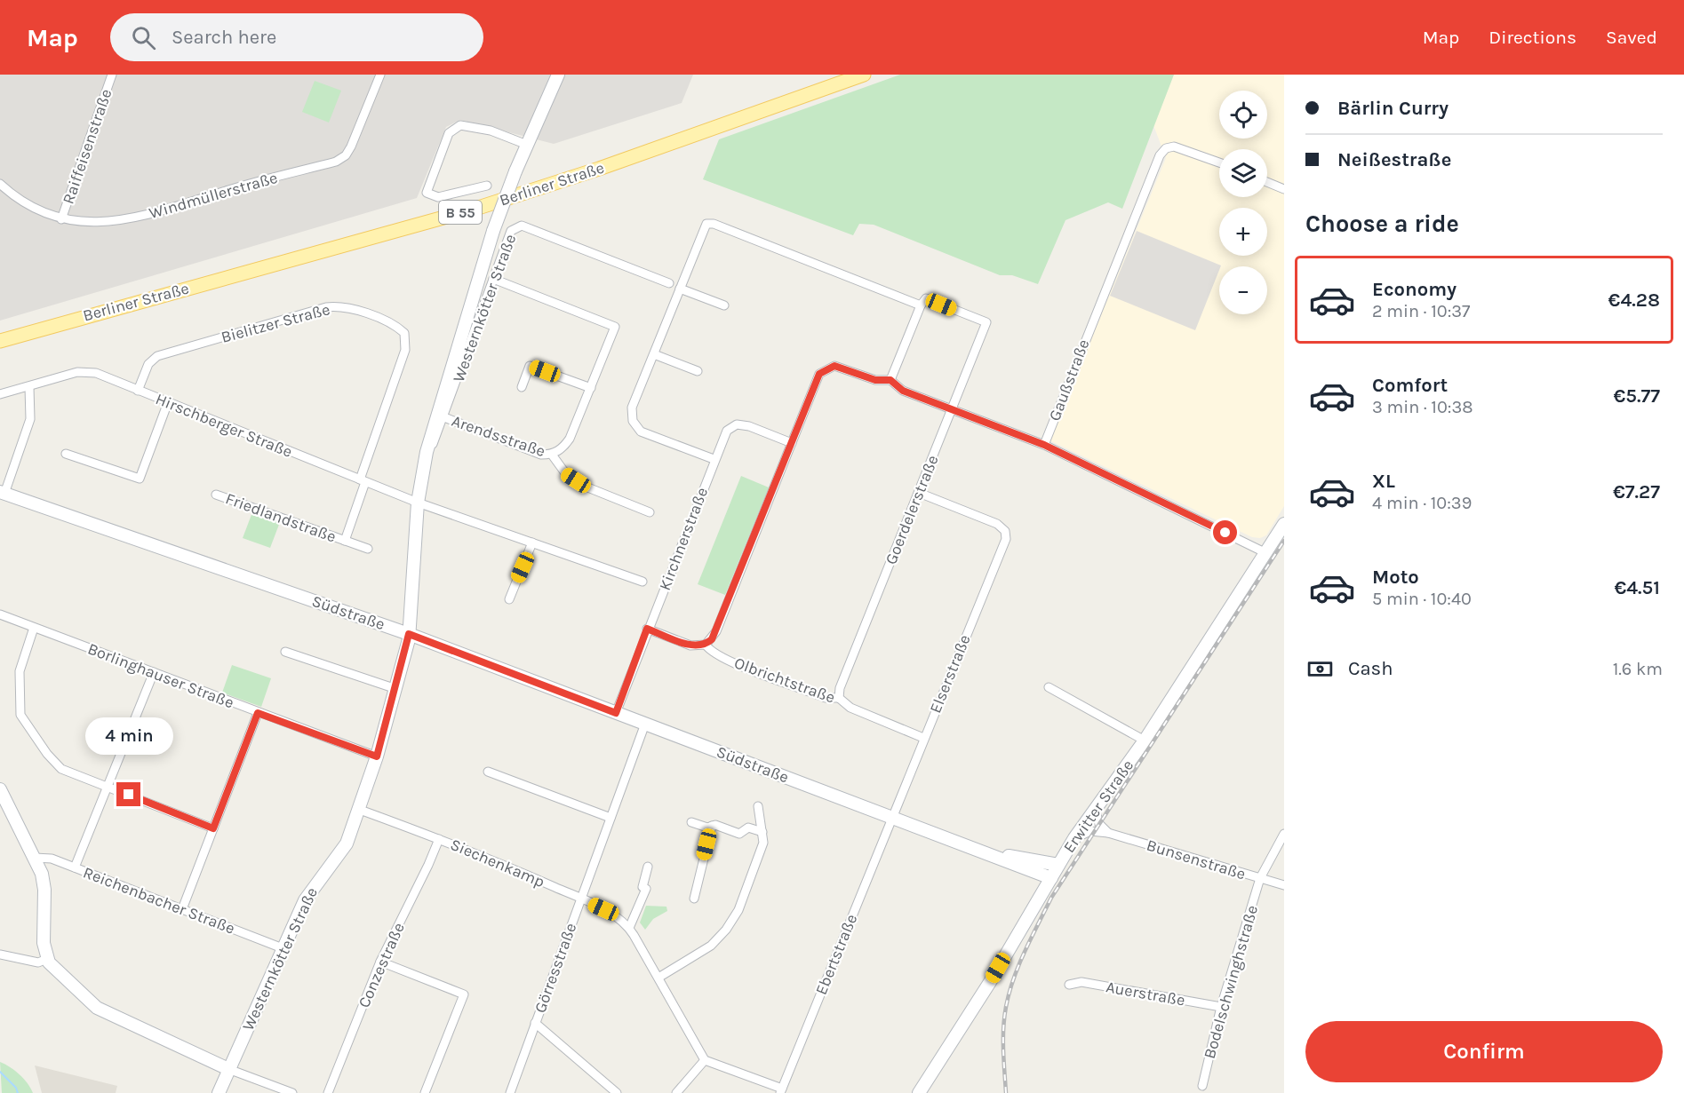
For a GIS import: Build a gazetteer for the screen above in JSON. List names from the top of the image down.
{
  "streets": {
    "main road": [
      "Berliner Straße",
      "B 55",
      "Westernkötter Straße",
      "Südstraße",
      "Erwitter Straße"
    ],
    "street": [
      "Raiffeisenstraße",
      "Windmüllerstraße",
      "Bielitzer Straße",
      "Gaußstraße",
      "Hirschberger Straße",
      "Arendsstraße",
      "Goerdelerstraße",
      "Friedlandstraße",
      "Kirchnerstraße",
      "Elserstraße",
      "Borlinghauser Straße",
      "Olbrichtstraße",
      "Bunsenstraße",
      "Siechenkamp",
      "Reichenbacher Straße",
      "Ebertstraße",
      "Conzestraße",
      "Görresstraße",
      "Bodelschwinghstraße",
      "Auerstraße"
    ]
  },
  "crossings": [
    ["Raiffeisenstraße", "Windmüllerstraße"],
    ["Westernkötter Straße", "Hirschberger Straße"],
    ["Westernkötter Straße", "Arendsstraße"],
    ["Westernkötter Straße", "Südstraße"],
    ["Westernkötter Straße", "Borlinghauser Straße"],
    ["Westernkötter Straße", "Siechenkamp"],
    ["Westernkötter Straße", "Reichenbacher Straße"],
    ["Bielitzer Straße", "Hirschberger Straße"],
    ["Bielitzer Straße", "Friedlandstraße"],
    ["Hirschberger Straße", "Friedlandstraße"],
    ["Goerdelerstraße", "Elserstraße"],
    ["Goerdelerstraße", "Olbrichtstraße"],
    ["Kirchnerstraße", "Südstraße"],
    ["Kirchnerstraße", "Olbrichtstraße"],
    ["Südstraße", "Elserstraße"],
    ["Südstraße", "Erwitter Straße"],
    ["Südstraße", "Ebertstraße"],
    ["Südstraße", "Görresstraße"],
    ["Elserstraße", "Olbrichtstraße"],
    ["Elserstraße", "Ebertstraße"],
    ["Erwitter Straße", "Bunsenstraße"],
    ["Bunsenstraße", "Bodelschwinghstraße"],
    ["Siechenkamp", "Conzestraße"],
    ["Siechenkamp", "Görresstraße"],
    ["Bodelschwinghstraße", "Auerstraße"]
  ],
  "page": {
    "header": "Map",
    "search": "Search here",
    "nav": ["Map", "Directions", "Saved"],
    "banner": ["Bärlin Curry", "Neißestraße"],
    "map_buttons": ["+", "−"],
    "heading": "Choose a ride",
    "list": [
      {
        "name": "Economy",
        "note": "2 min · 10:37",
        "value": "€4.28"
      },
      {
        "name": "Comfort",
        "note": "3 min · 10:38",
        "value": "€5.77"
      },
      {
        "name": "XL",
        "note": "4 min · 10:39",
        "value": "€7.27"
      },
      {
        "name": "Moto",
        "note": "5 min · 10:40",
        "value": "€4.51"
      }
    ],
    "pay": ["Cash", "1.6 km"],
    "bubble": "4 min",
    "buttons": "Confirm"
  }
}
